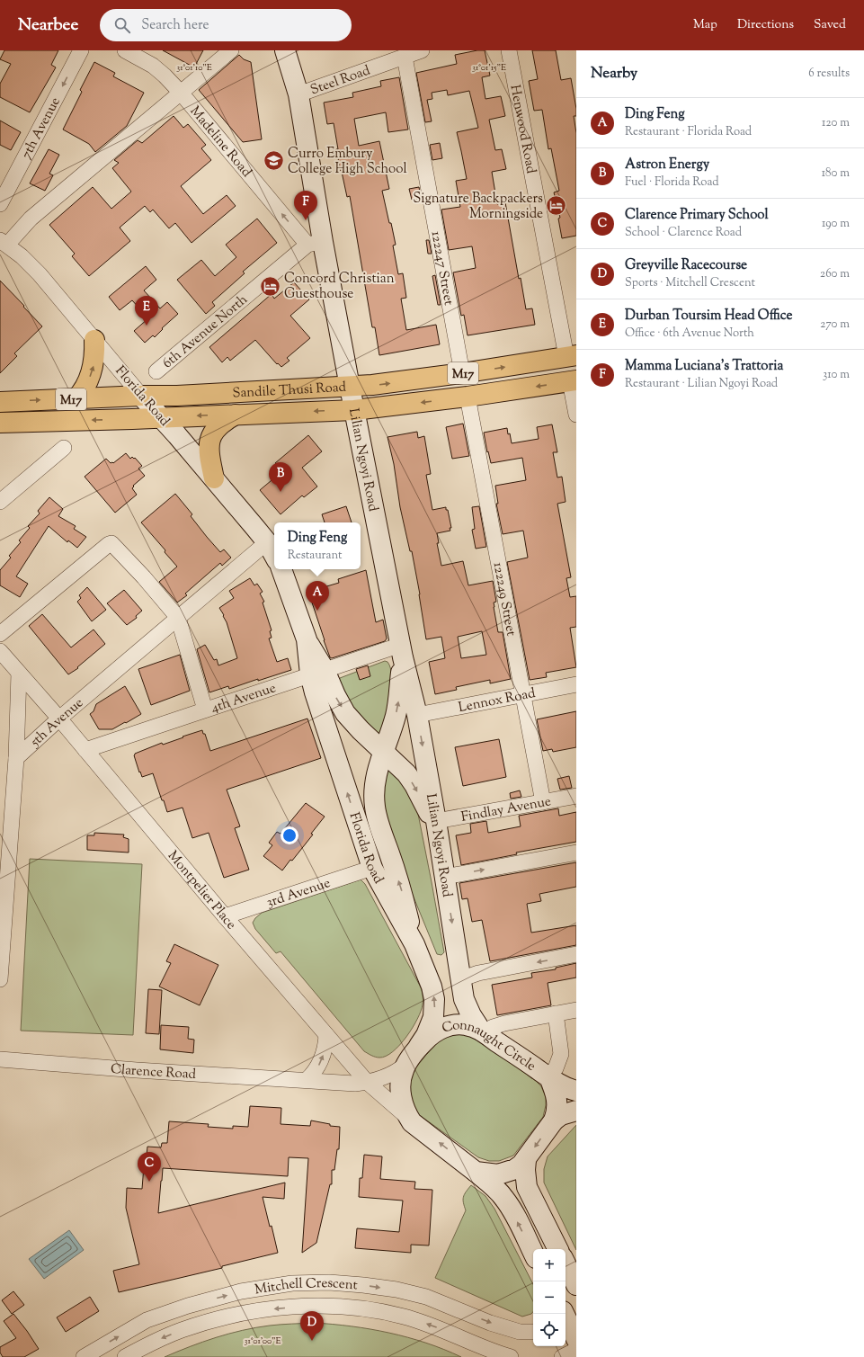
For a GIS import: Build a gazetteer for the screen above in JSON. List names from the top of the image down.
{
  "streets": {
    "main road": ["M17", "Sandile Thusi Road"],
    "street": [
      "Steel Road",
      "7th Avenue",
      "Henwood Road",
      "Madeline Road",
      "122247 Street",
      "6th Avenue North",
      "Florida Road",
      "Lilian Ngoyi Road",
      "122249 Street",
      "4th Avenue",
      "Lennox Road",
      "5th Avenue",
      "Findlay Avenue",
      "Montpelier Place",
      "3rd Avenue",
      "Connaught Circle",
      "Clarence Road",
      "Mitchell Crescent"
    ]
  },
  "crossings": [
    ["Steel Road", "122247 Street"],
    ["Steel Road", "Lilian Ngoyi Road"],
    ["Henwood Road", "Sandile Thusi Road"],
    ["Madeline Road", "6th Avenue North"],
    ["Madeline Road", "Lilian Ngoyi Road"],
    ["122247 Street", "Sandile Thusi Road"],
    ["6th Avenue North", "Lilian Ngoyi Road"],
    ["Sandile Thusi Road", "Florida Road"],
    ["Sandile Thusi Road", "Lilian Ngoyi Road"],
    ["Sandile Thusi Road", "122249 Street"],
    ["Florida Road", "Lilian Ngoyi Road"],
    ["Florida Road", "4th Avenue"],
    ["Florida Road", "5th Avenue"],
    ["Florida Road", "Findlay Avenue"],
    ["Florida Road", "3rd Avenue"],
    ["Florida Road", "Connaught Circle"],
    ["Lilian Ngoyi Road", "4th Avenue"],
    ["Lilian Ngoyi Road", "Lennox Road"],
    ["Lilian Ngoyi Road", "Findlay Avenue"],
    ["Lilian Ngoyi Road", "Connaught Circle"],
    ["122249 Street", "Lennox Road"],
    ["122249 Street", "Findlay Avenue"],
    ["4th Avenue", "Montpelier Place"],
    ["5th Avenue", "Montpelier Place"],
    ["Montpelier Place", "3rd Avenue"],
    ["Montpelier Place", "Connaught Circle"],
    ["Montpelier Place", "Clarence Road"],
    ["Connaught Circle", "Clarence Road"]
  ],
  "one_way": ["Madeline Road"],
  "places": {
    "school or university": ["Curro Embury College High School"],
    "hotel": ["Signature Backpackers Morningside", "Concord Christian Guesthouse"]
  },
  "page": {
    "header": "Nearbee",
    "search": "Search here",
    "nav": ["Map", "Directions", "Saved"],
    "heading": ["Nearby", "6 results"],
    "list": [
      {
        "mark": "A",
        "name": "Ding Feng",
        "note": "Restaurant · Florida Road",
        "value": "120 m"
      },
      {
        "mark": "B",
        "name": "Astron Energy",
        "note": "Fuel · Florida Road",
        "value": "180 m"
      },
      {
        "mark": "C",
        "name": "Clarence Primary School",
        "note": "School · Clarence Road",
        "value": "190 m"
      },
      {
        "mark": "D",
        "name": "Greyville Racecourse",
        "note": "Sports · Mitchell Crescent",
        "value": "260 m"
      },
      {
        "mark": "E",
        "name": "Durban Toursim Head Office",
        "note": "Office · 6th Avenue North",
        "value": "270 m"
      },
      {
        "mark": "F",
        "name": "Mamma Luciana's Trattoria",
        "note": "Restaurant · Lilian Ngoyi Road",
        "value": "310 m"
      }
    ],
    "pins": [
      "F",
      "E",
      "B",
      "A",
      "C",
      "D"
    ],
    "popup": ["Ding Feng", "Restaurant"],
    "map_buttons": ["+", "−"]
  },
  "coordinates": ["31°01'10\"E", "31°01'15\"E", "31°01'00\"E"]
}
